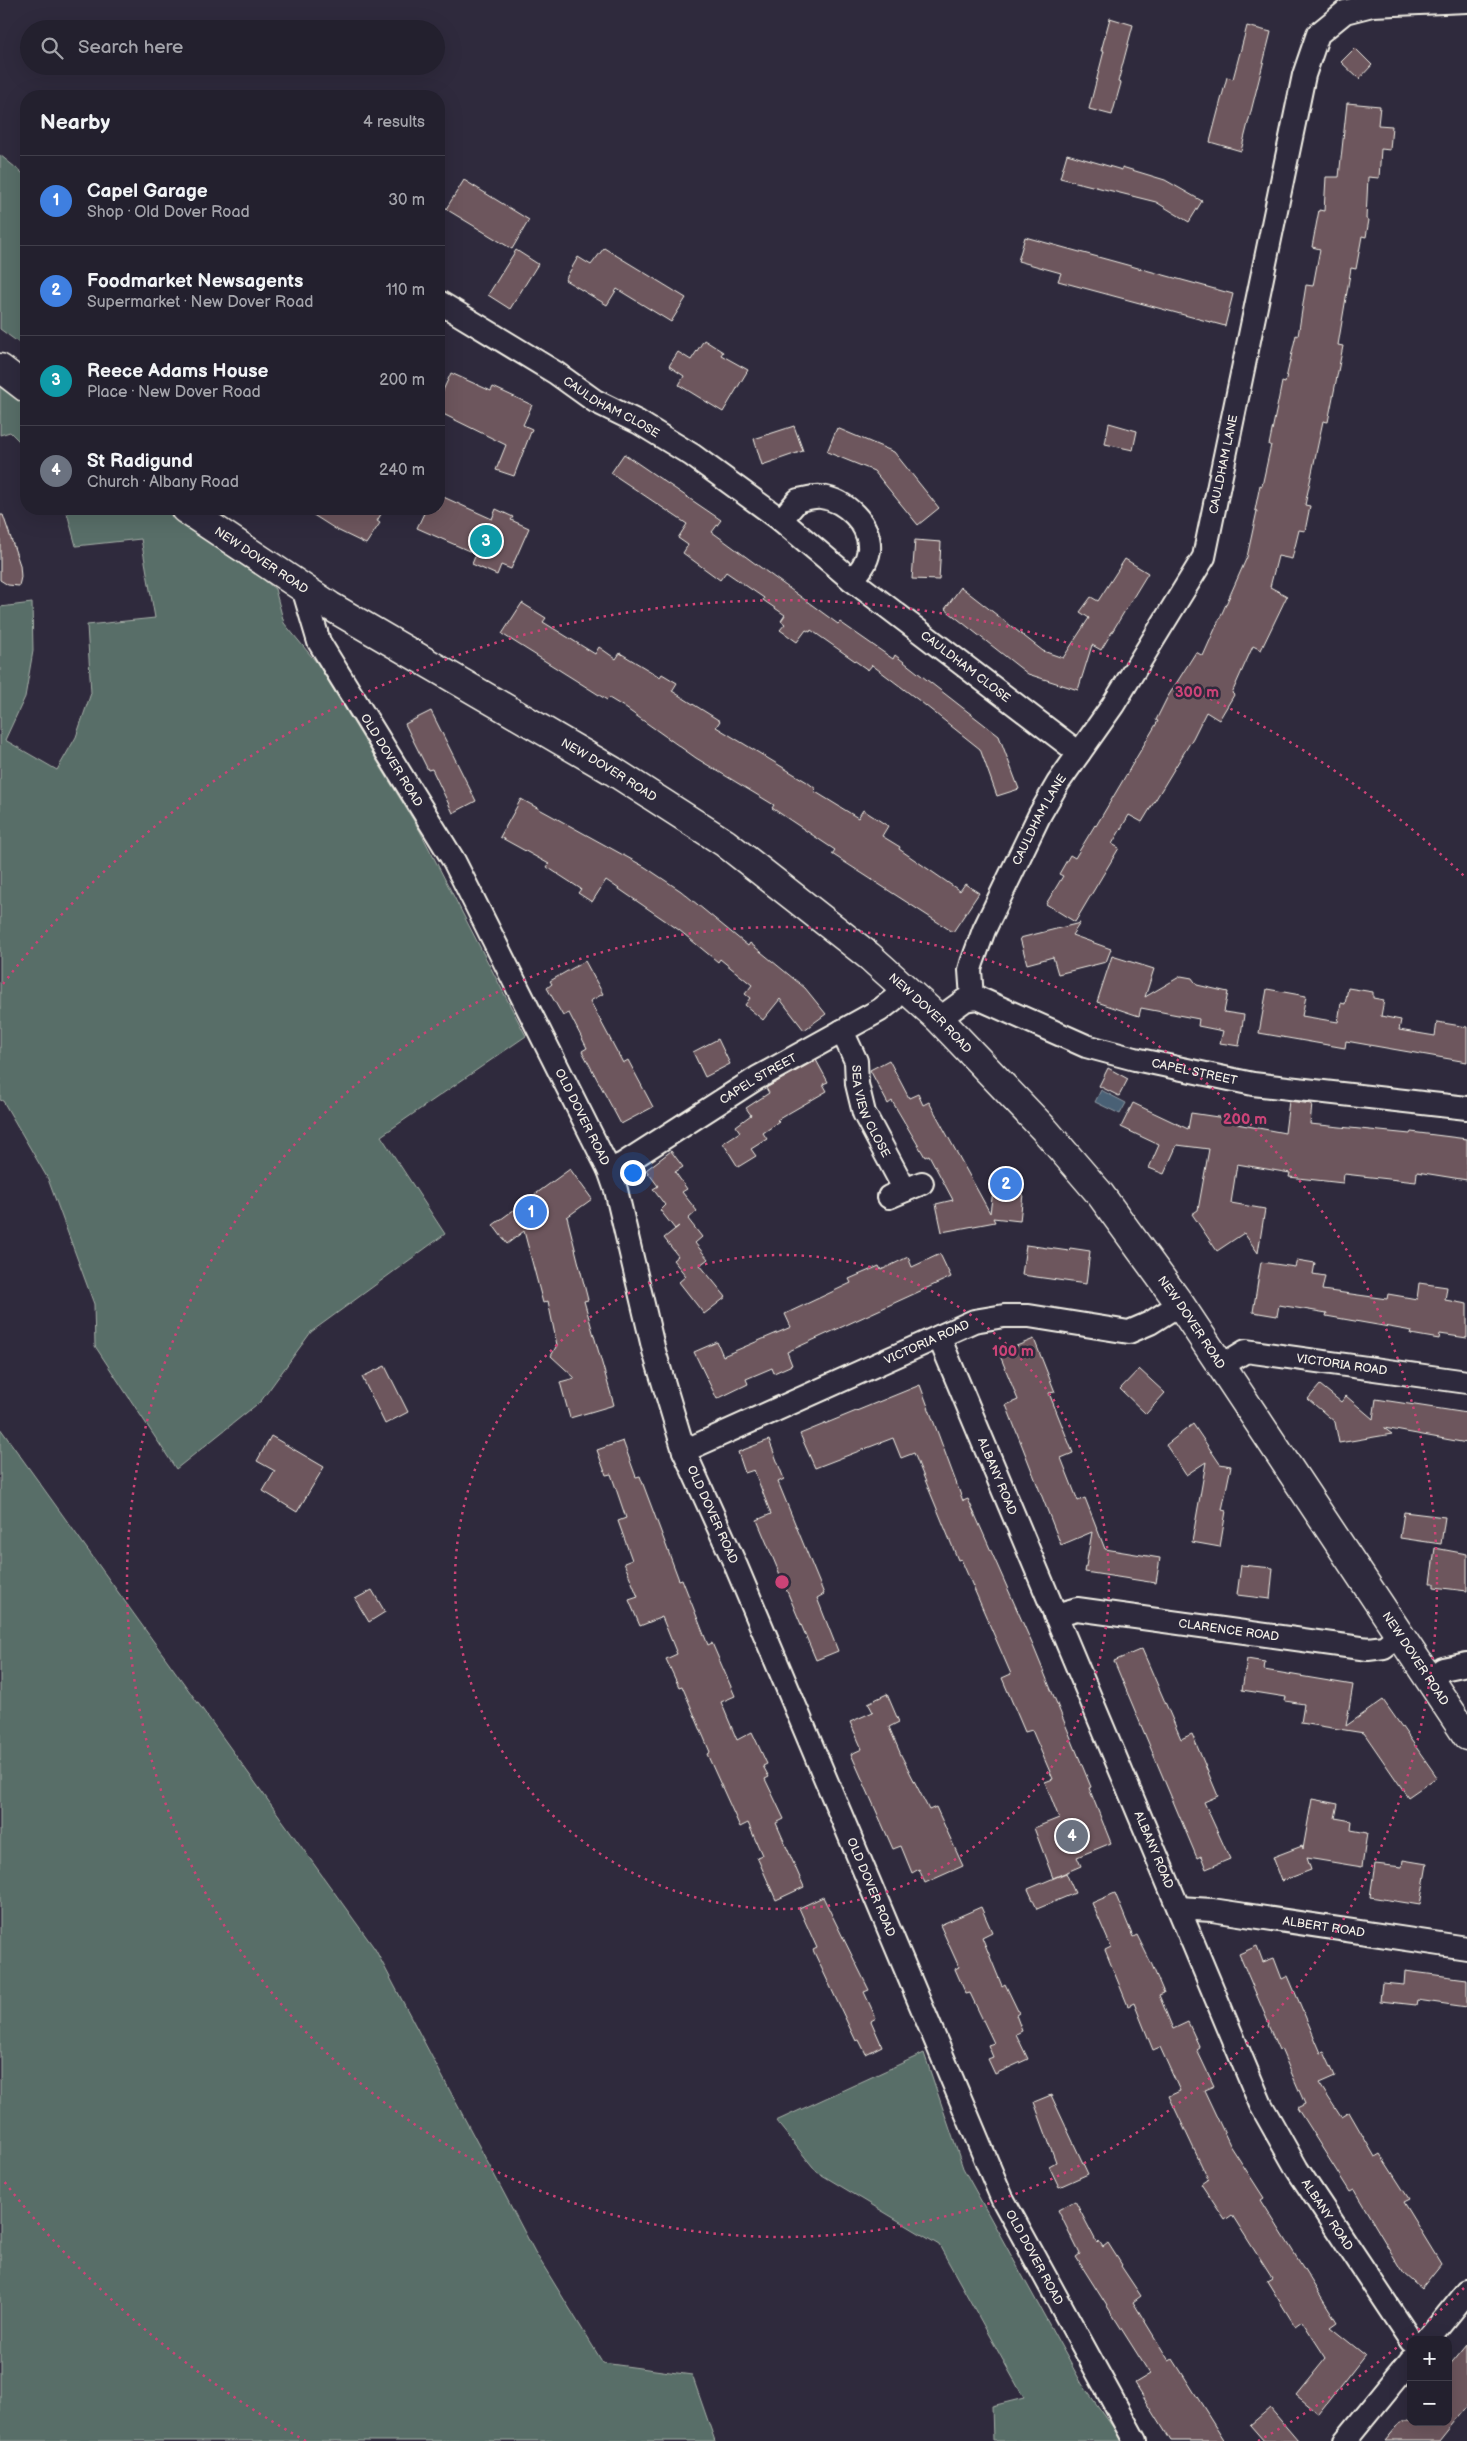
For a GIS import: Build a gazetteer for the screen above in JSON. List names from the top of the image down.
{
  "streets": {
    "main road": ["NEW DOVER ROAD"],
    "street": [
      "CAULDHAM CLOSE",
      "CAULDHAM LANE",
      "OLD DOVER ROAD",
      "CAPEL STREET",
      "SEA VIEW CLOSE",
      "VICTORIA ROAD",
      "ALBANY ROAD",
      "CLARENCE ROAD",
      "ALBERT ROAD"
    ]
  },
  "crossings": [
    ["CAULDHAM CLOSE", "CAULDHAM LANE"],
    ["CAULDHAM LANE", "CAPEL STREET"],
    ["NEW DOVER ROAD", "OLD DOVER ROAD"],
    ["NEW DOVER ROAD", "CAPEL STREET"],
    ["NEW DOVER ROAD", "VICTORIA ROAD"],
    ["NEW DOVER ROAD", "CLARENCE ROAD"],
    ["OLD DOVER ROAD", "CAPEL STREET"],
    ["OLD DOVER ROAD", "VICTORIA ROAD"],
    ["CAPEL STREET", "SEA VIEW CLOSE"],
    ["VICTORIA ROAD", "ALBANY ROAD"],
    ["ALBANY ROAD", "CLARENCE ROAD"],
    ["ALBANY ROAD", "ALBERT ROAD"]
  ],
  "page": {
    "search": "Search here",
    "heading": ["Nearby", "4 results"],
    "list": [
      {
        "mark": "1",
        "name": "Capel Garage",
        "note": "Shop · Old Dover Road",
        "value": "30 m"
      },
      {
        "mark": "2",
        "name": "Foodmarket Newsagents",
        "note": "Supermarket · New Dover Road",
        "value": "110 m"
      },
      {
        "mark": "3",
        "name": "Reece Adams House",
        "note": "Place · New Dover Road",
        "value": "200 m"
      },
      {
        "mark": "4",
        "name": "St Radigund",
        "note": "Church · Albany Road",
        "value": "240 m"
      }
    ],
    "pins": [
      "3",
      "2",
      "1",
      "4"
    ],
    "map_buttons": ["+", "−"]
  },
  "rings": ["300 m", "200 m", "100 m"]
}
